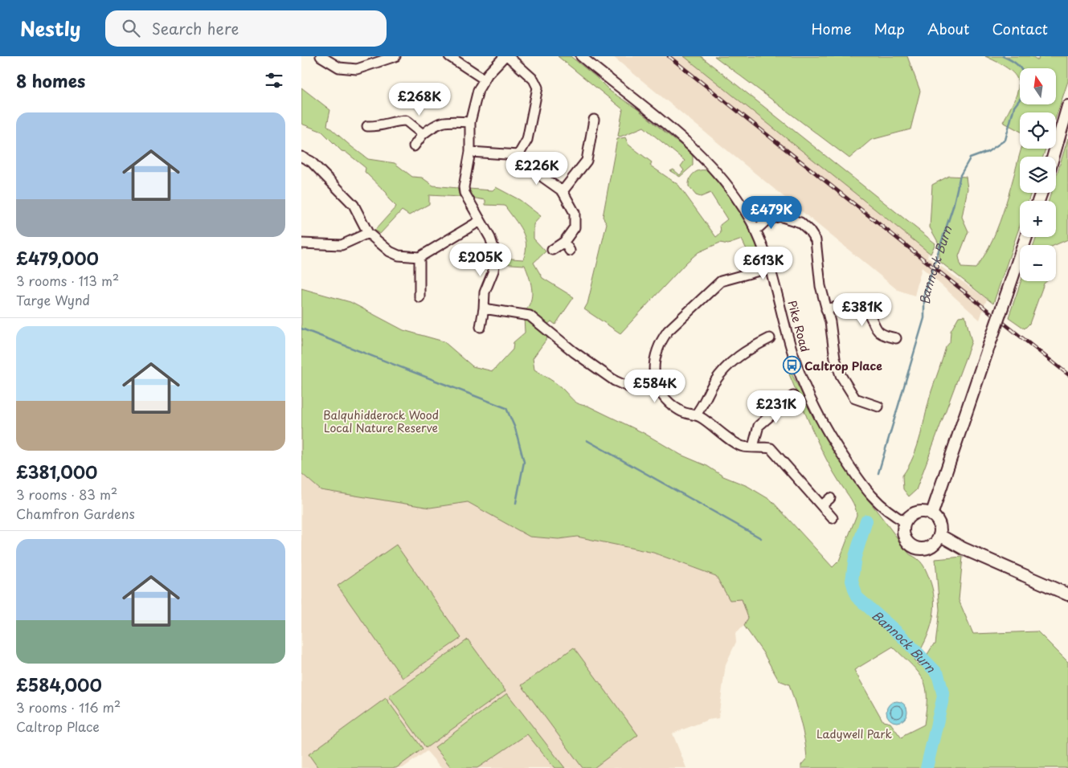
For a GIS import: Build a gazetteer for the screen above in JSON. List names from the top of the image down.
{
  "streets": {
    "street": ["Pike Road"]
  },
  "water": ["Bannock Burn"],
  "parks": ["Balquhidderock Wood Local Nature Reserve", "Ladywell Park"],
  "places": {
    "bus stop": ["Caltrop Place"]
  },
  "north": "top",
  "page": {
    "header": "Nestly",
    "search": "Search here",
    "nav": [
      "Home",
      "Map",
      "About",
      "Contact"
    ],
    "heading": "8 homes",
    "map_buttons": ["+", "−"],
    "price": [
      "£268K",
      "£226K",
      "£479K",
      "£205K",
      "£613K",
      "£381K",
      "£584K",
      "£231K"
    ],
    "list": [
      {
        "name": "£479,000",
        "note": "3 rooms · 113 m² · Targe Wynd"
      },
      {
        "name": "£381,000",
        "note": "3 rooms · 83 m² · Chamfron Gardens"
      },
      {
        "name": "£584,000",
        "note": "3 rooms · 116 m² · Caltrop Place"
      }
    ]
  }
}
